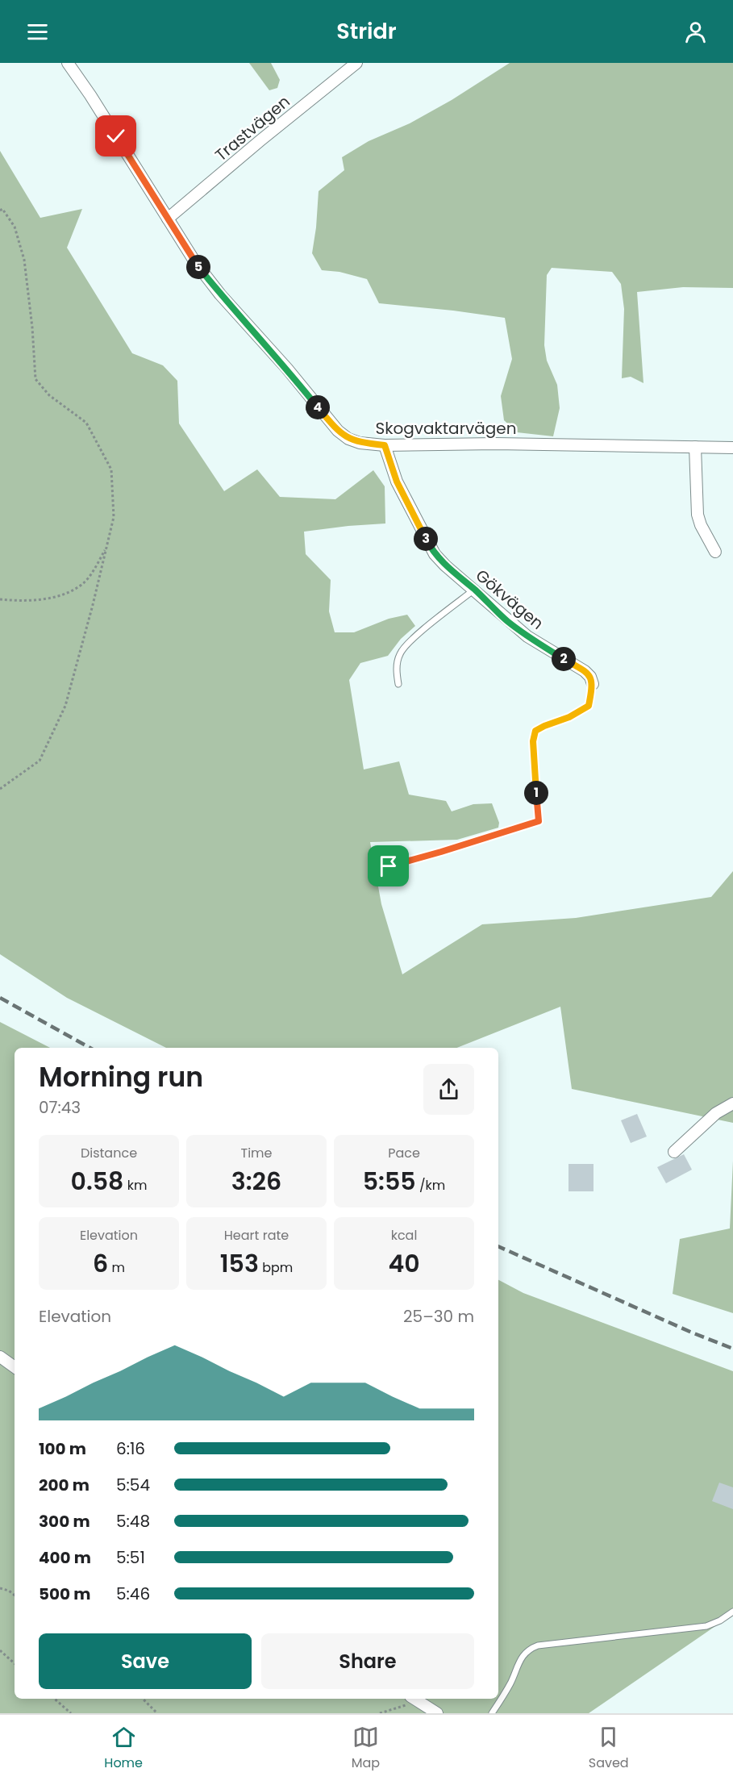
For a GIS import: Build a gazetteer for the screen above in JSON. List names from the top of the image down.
{
  "streets": {
    "street": ["Trastvägen", "Skogvaktarvägen", "Gökvägen"]
  },
  "crossings": [
    ["Trastvägen", "Skogvaktarvägen"],
    ["Skogvaktarvägen", "Gökvägen"]
  ],
  "page": {
    "header": "Stridr",
    "pins": [
      "5",
      "4",
      "3",
      "2",
      "1"
    ],
    "heading": ["Morning run", "07:43"],
    "stats": [
      ["Distance", "0.58 km"],
      ["Time", "3:26"],
      ["Pace", "5:55 /km"],
      ["Elevation", "6 m"],
      ["Heart rate", "153 bpm"],
      ["kcal", "40"]
    ],
    "chart": ["Elevation", "25–30 m"],
    "list": [
      {
        "name": "100 m",
        "note": "6:16"
      },
      {
        "name": "200 m",
        "note": "5:54"
      },
      {
        "name": "300 m",
        "note": "5:48"
      },
      {
        "name": "400 m",
        "note": "5:51"
      },
      {
        "name": "500 m",
        "note": "5:46"
      }
    ],
    "buttons": ["Save", "Share"],
    "tabs": ["Home", "Map", "Saved"]
  }
}
